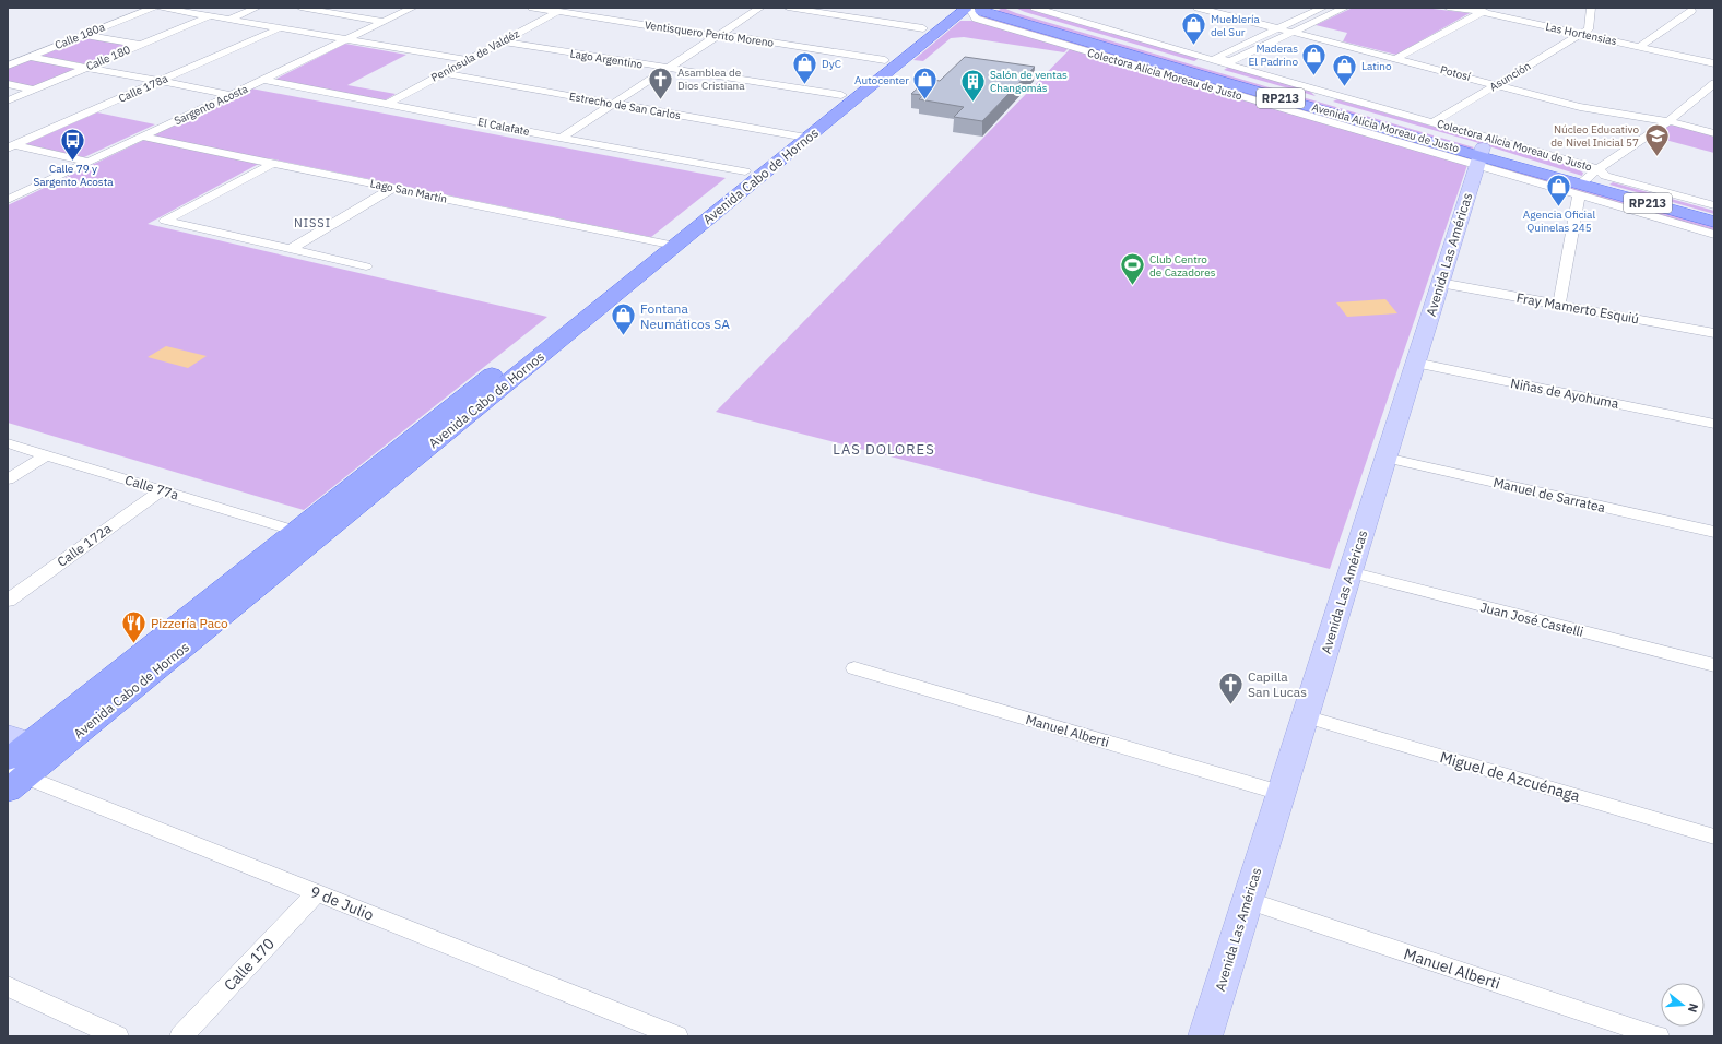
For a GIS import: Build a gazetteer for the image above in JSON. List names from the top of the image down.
{
  "streets": {
    "main road": [
      "RP213",
      "Avenida Alicia Moreau de Justo",
      "Avenida Cabo de Hornos",
      "Avenida Las Américas"
    ],
    "street": [
      "Ventisquero Perito Moreno",
      "Las Hortensias",
      "Calle 180a",
      "Península de Valdéz",
      "Calle 180",
      "Lago Argentino",
      "Potosí",
      "Colectora Alicia Moreau de Justo",
      "Asunción",
      "Calle 178a",
      "Sargento Acosta",
      "Estrecho de San Carlos",
      "El Calafate",
      "Lago San Martín",
      "Fray Mamerto Esquiú",
      "Niñas de Ayohuma",
      "Calle 77a",
      "Manuel de Sarratea",
      "Calle 172a",
      "Juan José Castelli",
      "Manuel Alberti",
      "Miguel de Azcuénaga",
      "9 de Julio",
      "Calle 170"
    ]
  },
  "crossings": [
    ["Ventisquero Perito Moreno", "Península de Valdéz"],
    ["Ventisquero Perito Moreno", "Avenida Cabo de Hornos"],
    ["Las Hortensias", "Asunción"],
    ["Península de Valdéz", "Lago Argentino"],
    ["Península de Valdéz", "Estrecho de San Carlos"],
    ["Península de Valdéz", "El Calafate"],
    ["Lago Argentino", "Avenida Cabo de Hornos"],
    ["Potosí", "Asunción"],
    ["Colectora Alicia Moreau de Justo", "Asunción"],
    ["Colectora Alicia Moreau de Justo", "Avenida Alicia Moreau de Justo"],
    ["Sargento Acosta", "El Calafate"],
    ["Sargento Acosta", "Lago San Martín"],
    ["Estrecho de San Carlos", "Avenida Cabo de Hornos"],
    ["El Calafate", "Avenida Cabo de Hornos"],
    ["Avenida Alicia Moreau de Justo", "Avenida Cabo de Hornos"],
    ["Avenida Alicia Moreau de Justo", "Avenida Las Américas"],
    ["Avenida Cabo de Hornos", "Lago San Martín"],
    ["Avenida Cabo de Hornos", "Calle 77a"],
    ["Avenida Cabo de Hornos", "9 de Julio"],
    ["Avenida Las Américas", "Fray Mamerto Esquiú"],
    ["Avenida Las Américas", "Niñas de Ayohuma"],
    ["Avenida Las Américas", "Manuel de Sarratea"],
    ["Avenida Las Américas", "Juan José Castelli"],
    ["Avenida Las Américas", "Manuel Alberti"],
    ["Avenida Las Américas", "Miguel de Azcuénaga"],
    ["Calle 77a", "Calle 172a"],
    ["9 de Julio", "Calle 170"]
  ],
  "districts": ["NISSI", "LAS DOLORES"],
  "places": {
    "shop": [
      "Mueblería del Sur",
      "Maderas El Padrino",
      "DyC",
      "Latino",
      "Autocenter",
      "Agencia Oficial Quinelas 245",
      "Fontana Neumáticos SA"
    ],
    "church": ["Asamblea de Dios Cristiana", "Capilla San Lucas"],
    "building": ["Salón de ventas Changomás"],
    "school or university": ["Núcleo Educativo de Nivel Inicial 57"],
    "bus stop": ["Calle 79 y Sargento Acosta"],
    "sports": ["Club Centro de Cazadores"],
    "restaurant": ["Pizzería Paco"]
  },
  "north": "right"
}
